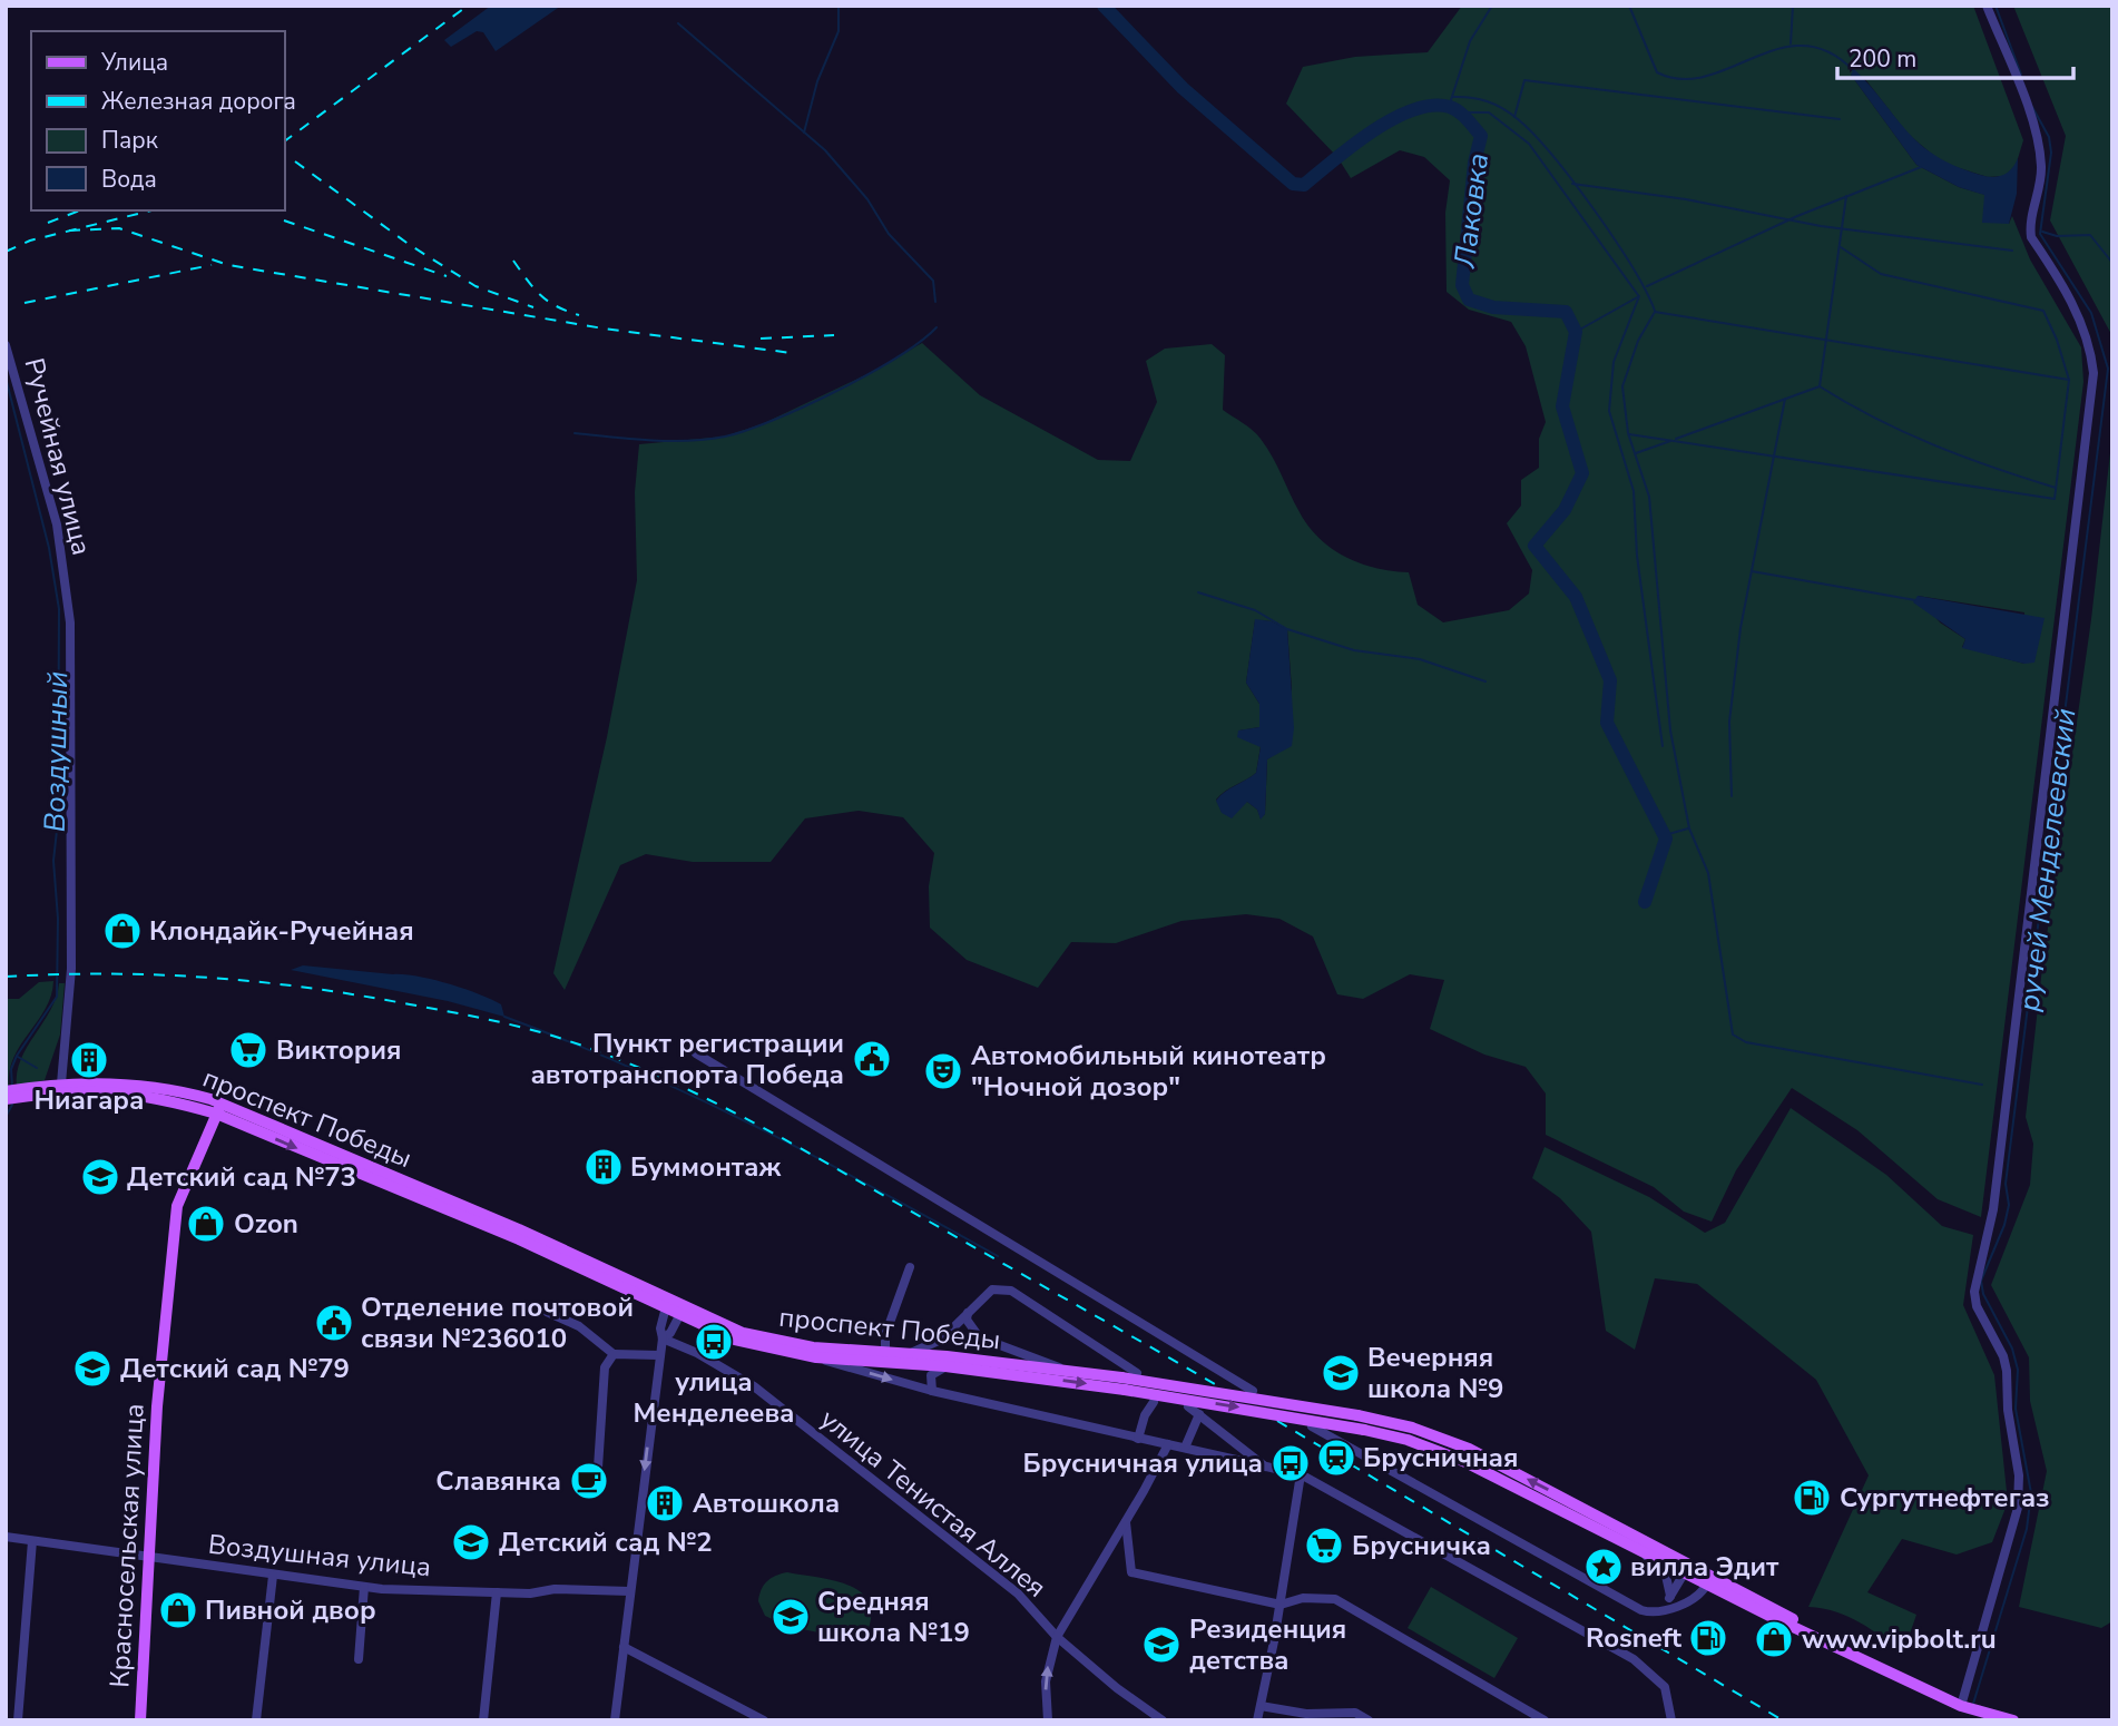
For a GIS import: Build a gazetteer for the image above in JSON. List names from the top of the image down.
{
  "streets": {
    "main road": ["проспект Победы", "Красносельская улица"],
    "street": ["Ручейная улица", "улица Тенистая Аллея", "Воздушная улица"]
  },
  "crossings": [
    ["Ручейная улица", "проспект Победы"],
    ["проспект Победы", "Красносельская улица"],
    ["Красносельская улица", "Воздушная улица"]
  ],
  "water": ["Лаковка", "Воздушный", "ручей Менделеевский"],
  "places": {
    "shop": [
      "Клондайк-Ручейная",
      "Ozon",
      "Пивной двор",
      "www.vipbolt.ru"
    ],
    "supermarket": ["Виктория", "Брусничка"],
    "public building": ["Пункт регистрации автотранспорта Победа", "Отделение почтовой связи №236010"],
    "building": ["Ниагара", "Буммонтаж", "Автошкола"],
    "theatre": ["Автомобильный кинотеатр \"Ночной дозор\""],
    "school or university": [
      "Детский сад №73",
      "Детский сад №79",
      "Вечерняя школа №9",
      "Детский сад №2",
      "Средняя школа №19",
      "Резиденция детства"
    ],
    "bus stop": ["улица Менделеева", "Брусничная улица"],
    "station": ["Брусничная"],
    "cafe": ["Славянка"],
    "fuel station": ["Сургутнефтегаз", "Rosneft"],
    "place": ["вилла Эдит"]
  },
  "legend": [
    "Улица",
    "Железная дорога",
    "Парк",
    "Вода"
  ],
  "scale_bar": "200 m"
}
